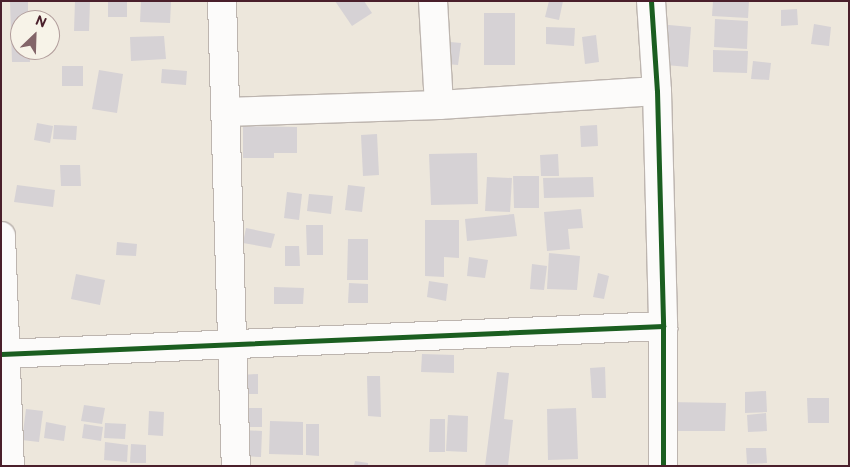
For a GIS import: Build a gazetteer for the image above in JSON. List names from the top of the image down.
{
  "north": "top right"
}
